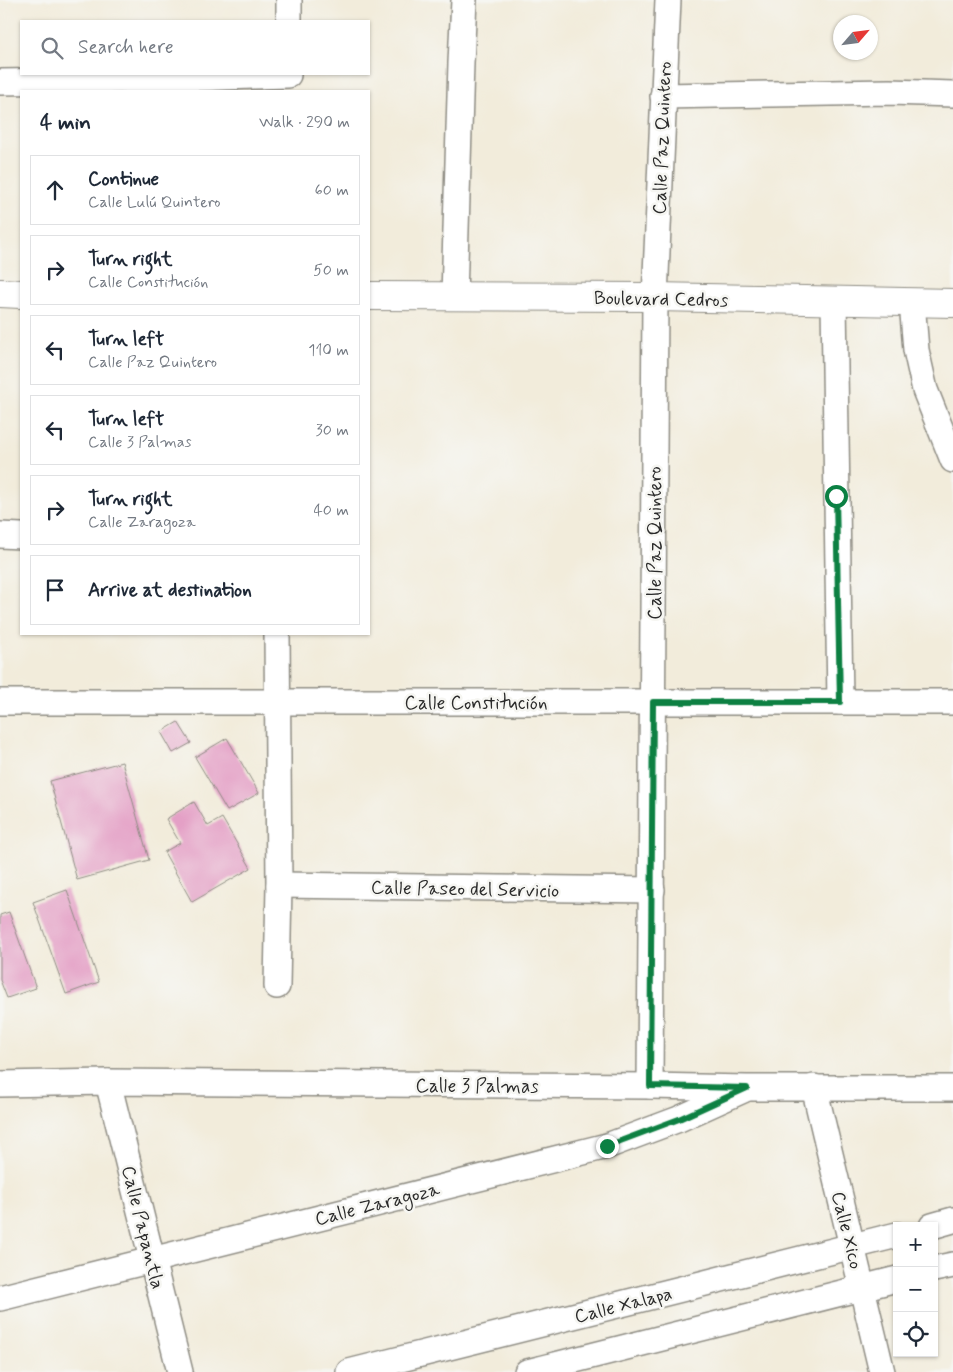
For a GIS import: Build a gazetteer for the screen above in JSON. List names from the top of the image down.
{
  "streets": {
    "street": [
      "Calle Paz Quintero",
      "Boulevard Cedros",
      "Calle Constitución",
      "Calle Paseo del Servicio",
      "Calle 3 Palmas",
      "Calle Zaragoza",
      "Calle Papantla",
      "Calle Xico",
      "Calle Xalapa"
    ]
  },
  "crossings": [
    ["Calle Paz Quintero", "Boulevard Cedros"],
    ["Calle Paz Quintero", "Calle Constitución"],
    ["Calle Paz Quintero", "Calle Paseo del Servicio"],
    ["Calle Paz Quintero", "Calle 3 Palmas"],
    ["Calle 3 Palmas", "Calle Zaragoza"],
    ["Calle 3 Palmas", "Calle Papantla"],
    ["Calle 3 Palmas", "Calle Xico"],
    ["Calle Zaragoza", "Calle Papantla"],
    ["Calle Xico", "Calle Xalapa"]
  ],
  "north": "top right",
  "page": {
    "search": "Search here",
    "heading": ["4 min", "Walk · 290 m"],
    "list": [
      ["Continue", "Calle Lulú Quintero", "60 m"],
      ["Turn right", "Calle Constitución", "50 m"],
      ["Turn left", "Calle Paz Quintero", "110 m"],
      ["Turn left", "Calle 3 Palmas", "30 m"],
      ["Turn right", "Calle Zaragoza", "40 m"],
      "Arrive at destination"
    ],
    "map_buttons": ["+", "−"]
  }
}
